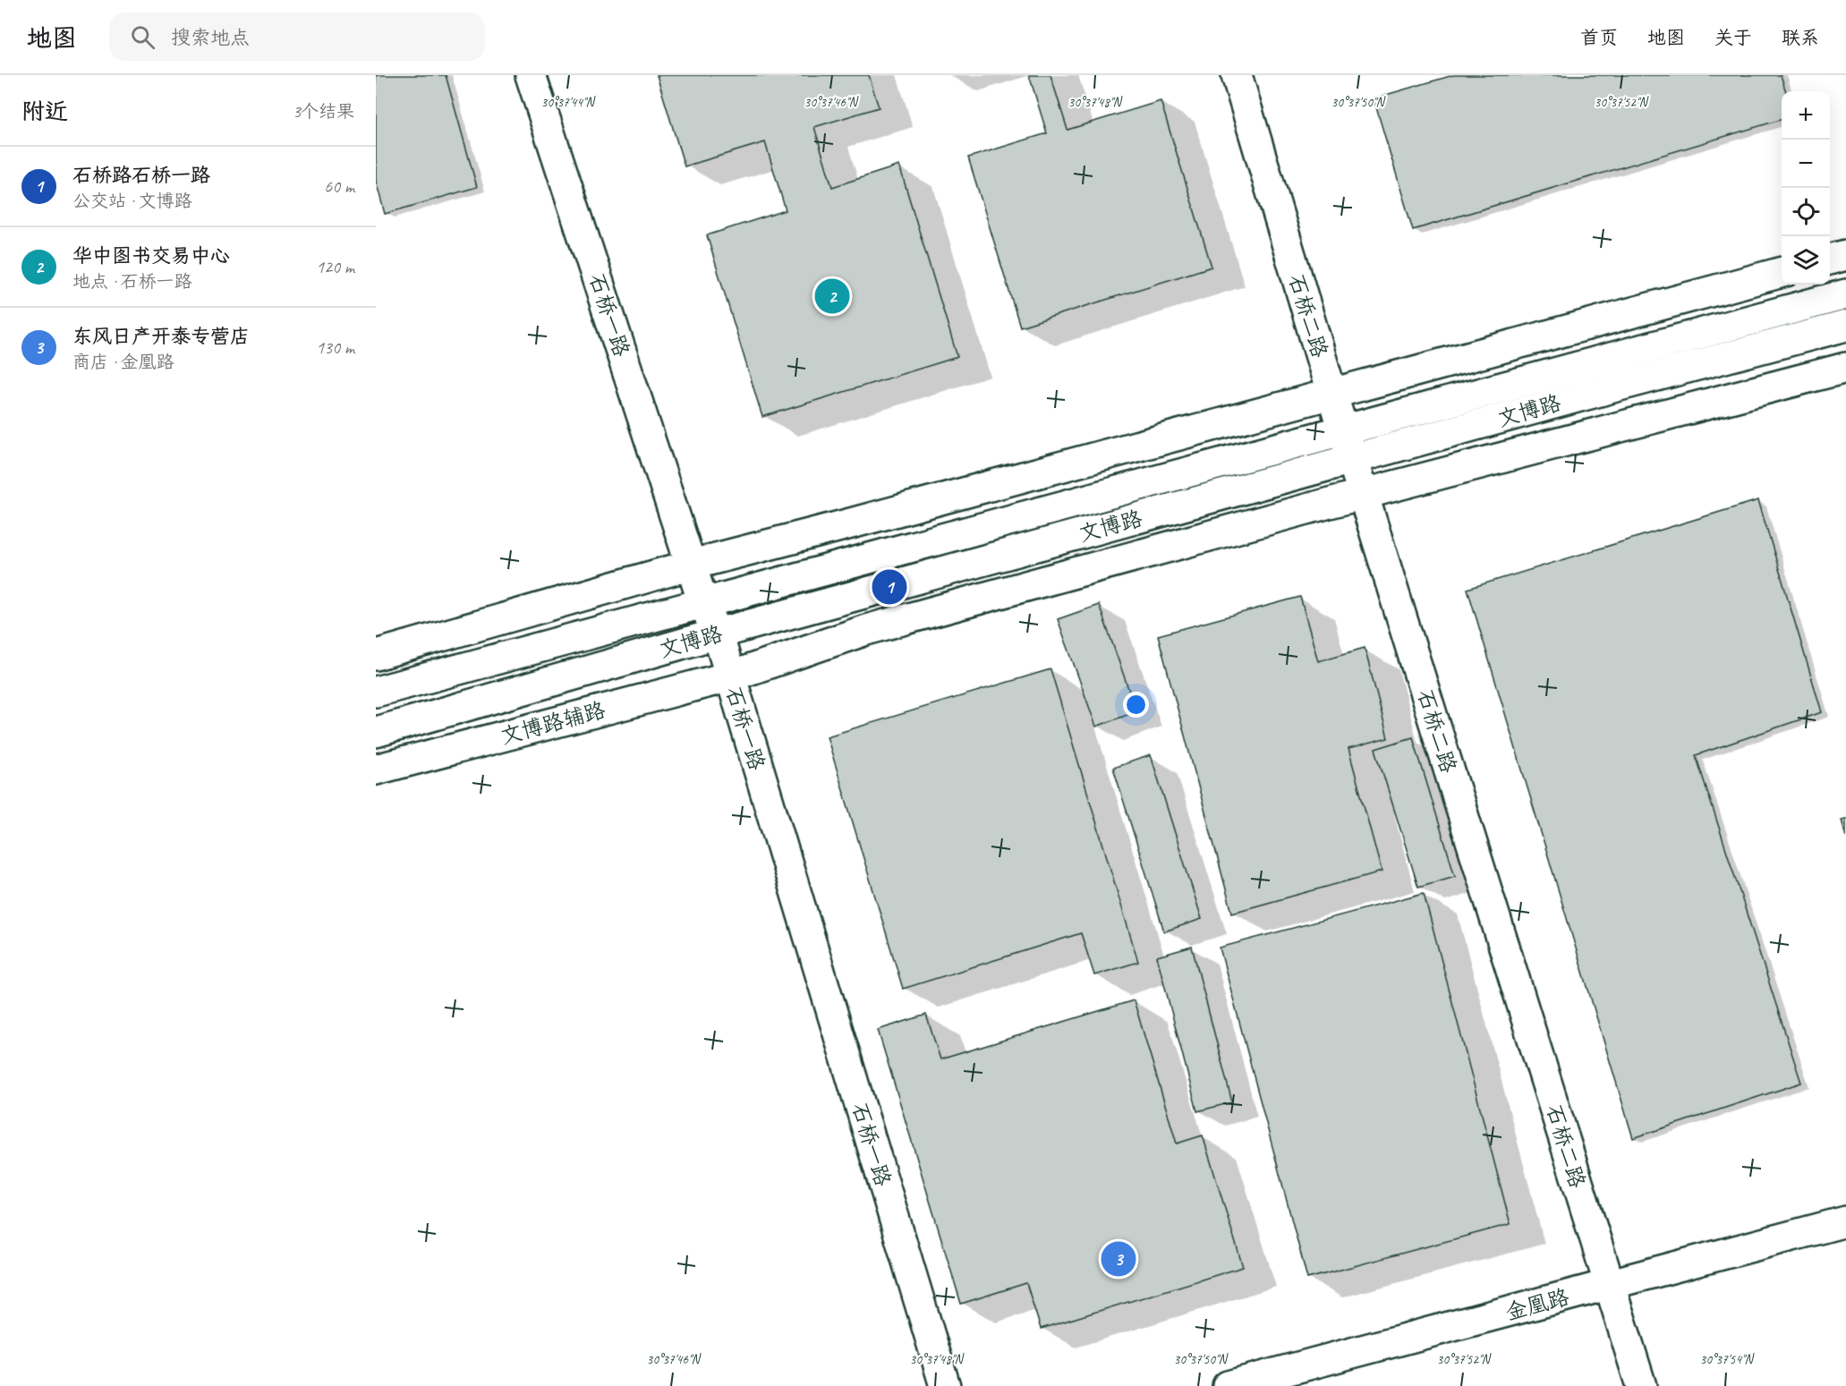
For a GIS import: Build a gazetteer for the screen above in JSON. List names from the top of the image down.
{
  "streets": {
    "street": [
      "石桥一路",
      "石桥二路",
      "文博路",
      "文博路辅路",
      "金凰路"
    ]
  },
  "crossings": [
    ["石桥一路", "文博路"],
    ["石桥一路", "文博路辅路"],
    ["石桥二路", "文博路"],
    ["石桥二路", "文博路辅路"],
    ["石桥二路", "金凰路"]
  ],
  "page": {
    "header": "地图",
    "search": "搜索地点",
    "nav": [
      "首页",
      "地图",
      "关于",
      "联系"
    ],
    "heading": ["附近", "3个结果"],
    "map_buttons": ["+", "−"],
    "list": [
      {
        "mark": "1",
        "name": "石桥路石桥一路",
        "note": "公交站 · 文博路",
        "value": "60 m"
      },
      {
        "mark": "2",
        "name": "华中图书交易中心",
        "note": "地点 · 石桥一路",
        "value": "120 m"
      },
      {
        "mark": "3",
        "name": "东风日产开泰专营店",
        "note": "商店 · 金凰路",
        "value": "130 m"
      }
    ],
    "pins": ["2", "1", "3"]
  },
  "coordinates": [
    "30°37'44\"N",
    "30°37'46\"N",
    "30°37'48\"N",
    "30°37'50\"N",
    "30°37'52\"N",
    "30°37'54\"N"
  ]
}
